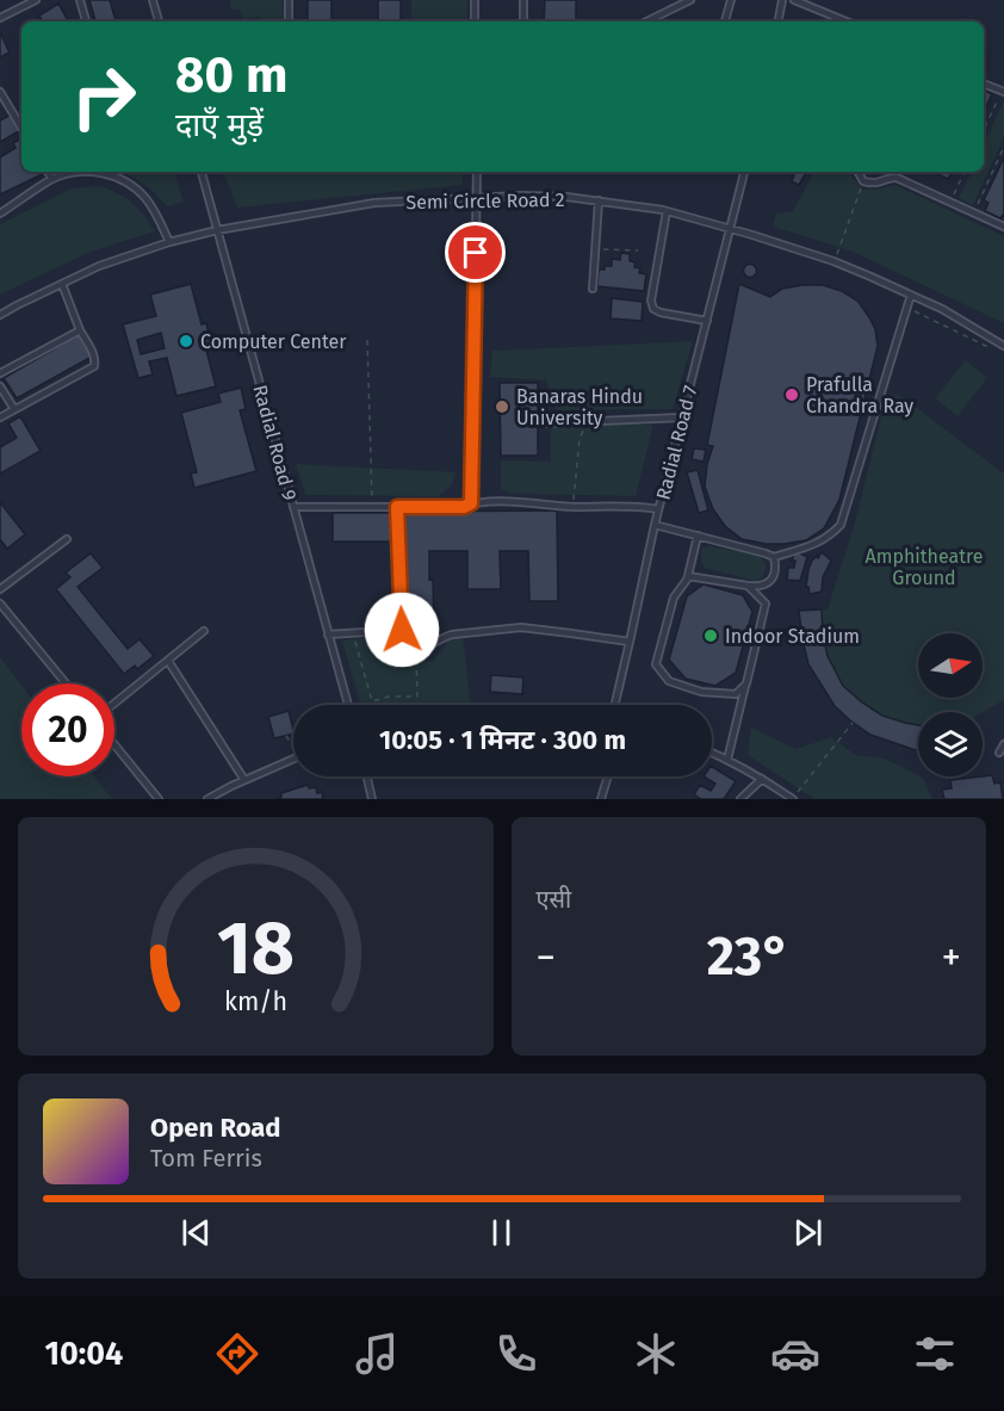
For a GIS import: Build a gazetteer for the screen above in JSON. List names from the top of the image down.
{
  "streets": {
    "lane": ["Semi Circle Road 2", "Radial Road 9", "Radial Road 7"]
  },
  "crossings": [
    ["Semi Circle Road 2", "Radial Road 9"],
    ["Semi Circle Road 2", "Radial Road 7"]
  ],
  "parks": ["Amphitheatre Ground"],
  "places": [
    "Computer Center",
    "Prafulla Chandra Ray",
    "Banaras Hindu University",
    "Indoor Stadium"
  ],
  "north": "right",
  "page": {
    "turn": ["80 m", "दाएँ मुड़ें"],
    "limit": "20",
    "trip": "10:05 · 1 मिनट · 300 m",
    "tile": "एसी",
    "heat": ["−", "23°", "+"],
    "song": ["Open Road", "Tom Ferris"],
    "tabs": "10:04",
    "gauge": ["18", "km/h"]
  }
}
